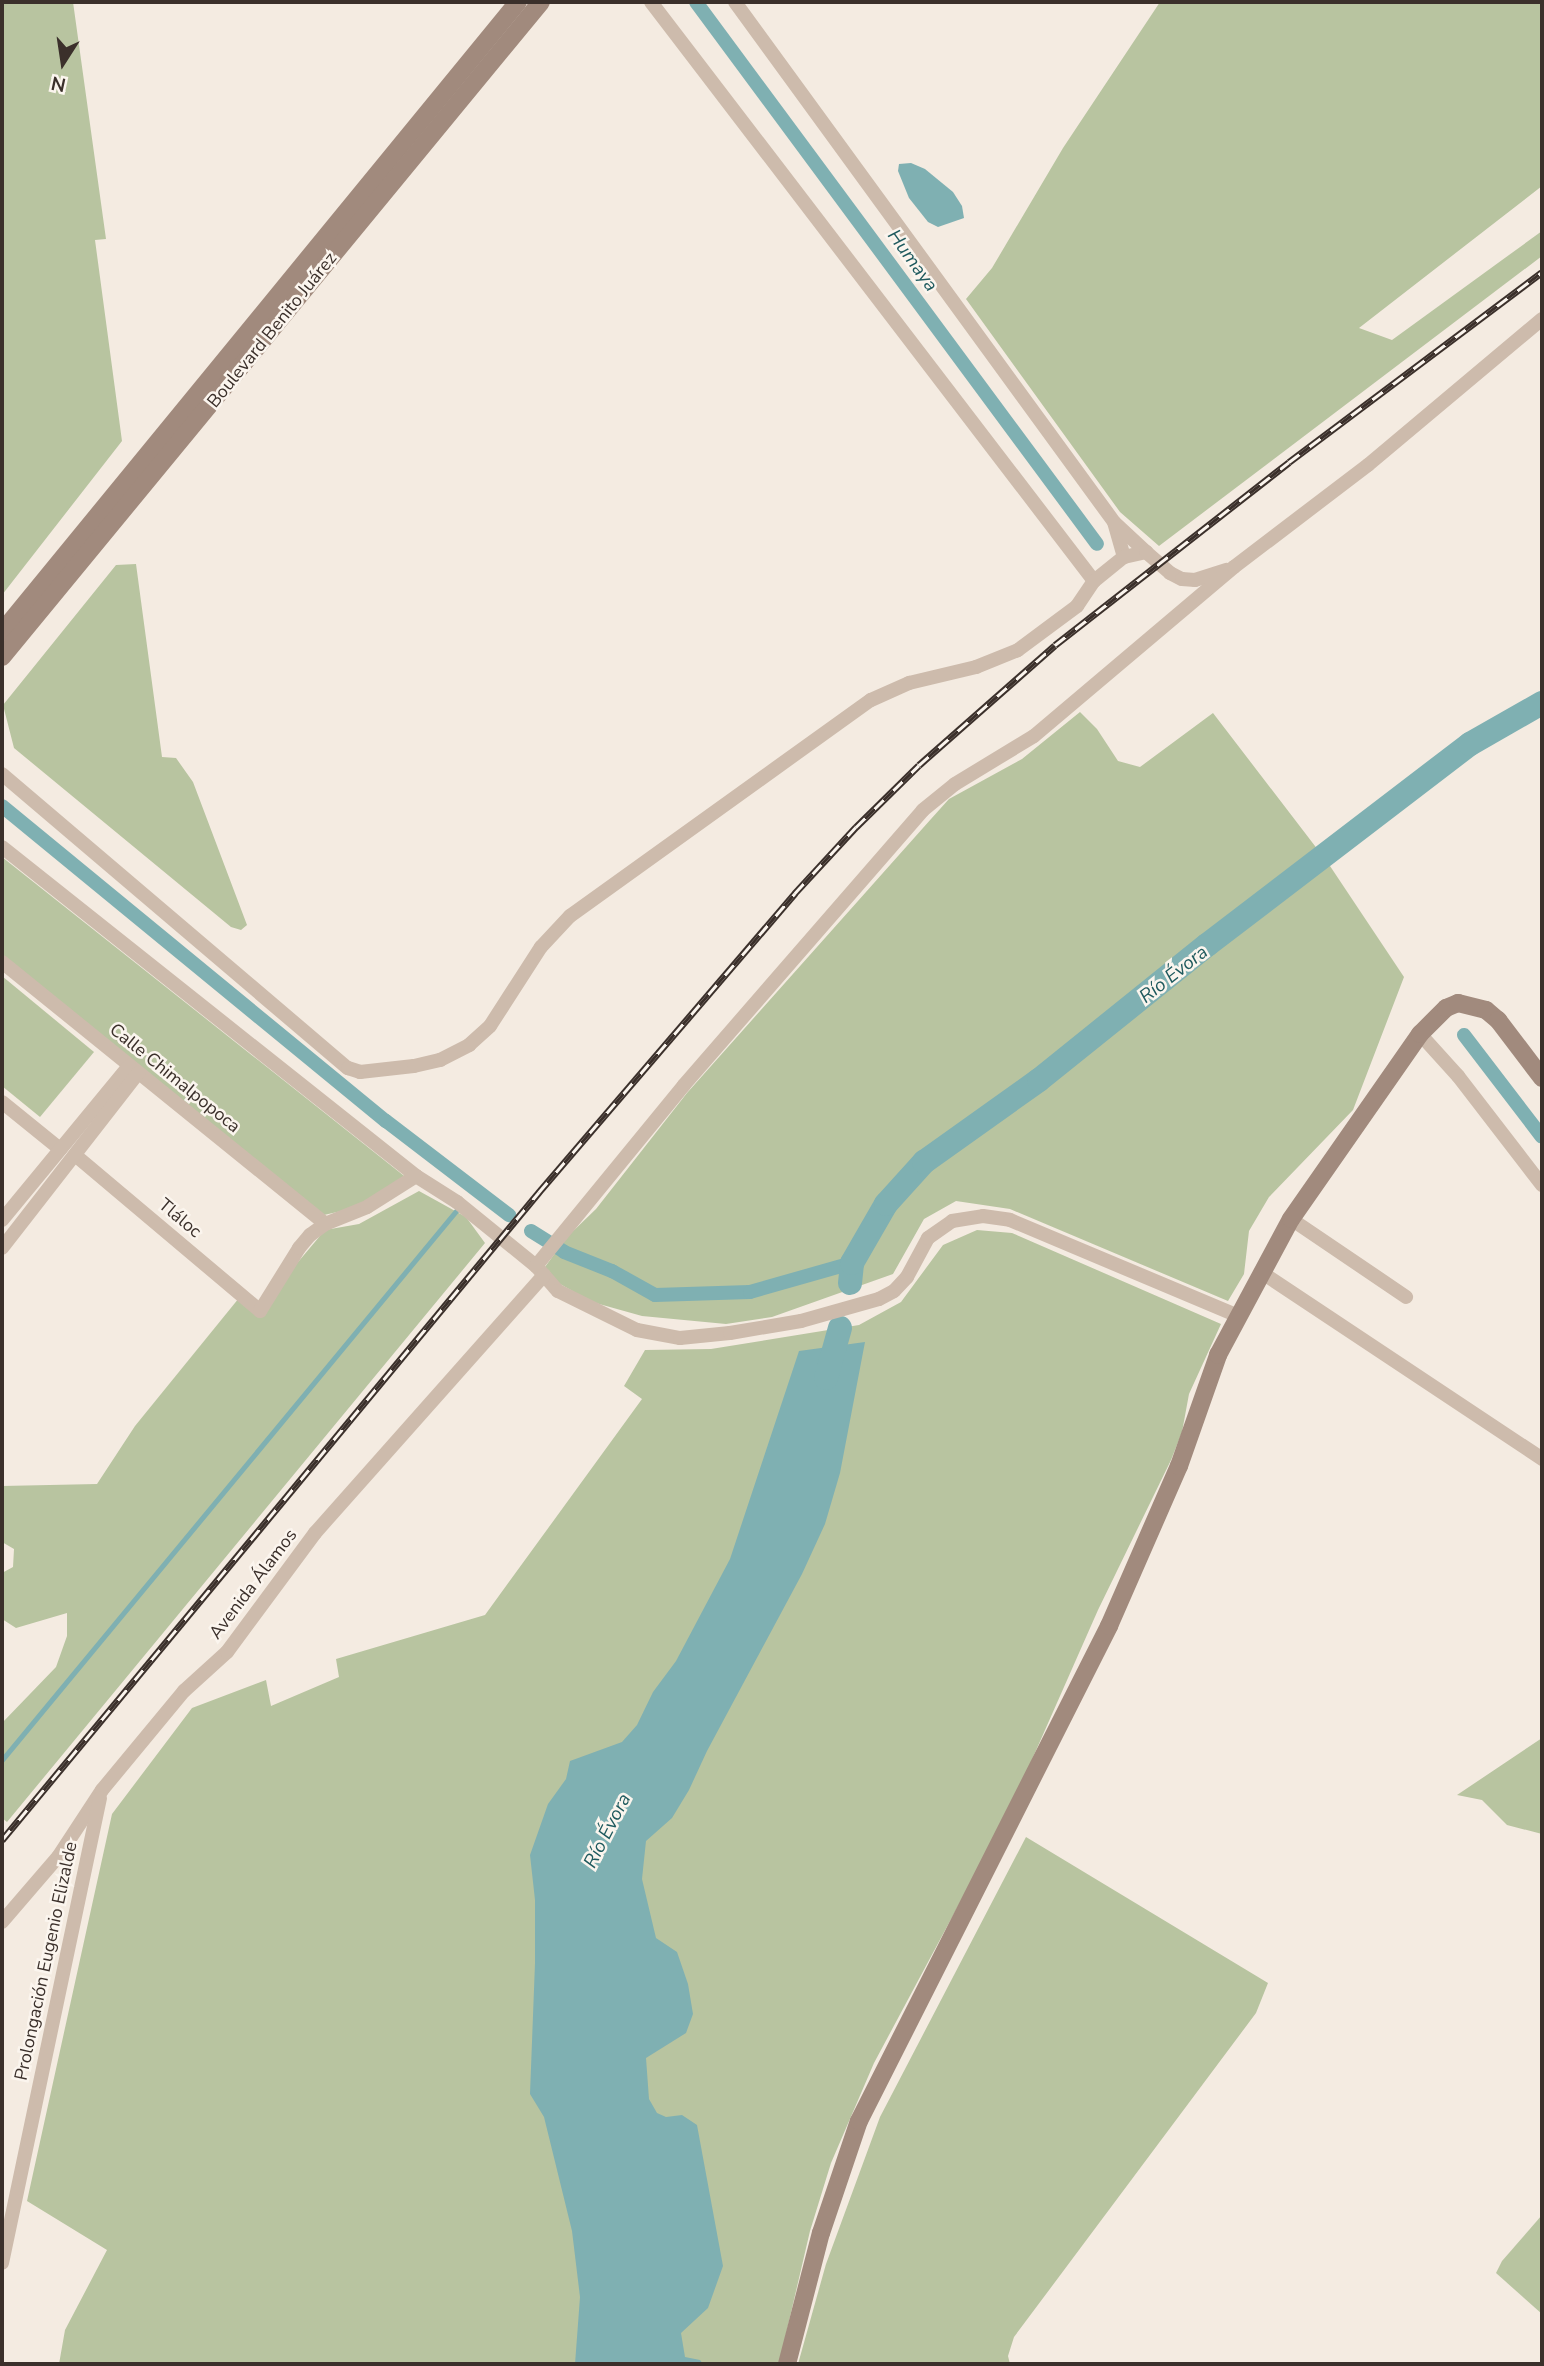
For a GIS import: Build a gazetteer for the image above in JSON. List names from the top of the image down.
{
  "streets": {
    "street": [
      "Boulevard Benito Juárez",
      "Calle Chimalpopoca",
      "Tláloc",
      "Avenida Álamos",
      "Prolongación Eugenio Elizalde"
    ]
  },
  "crossings": [
    ["Calle Chimalpopoca", "Tláloc"],
    ["Avenida Álamos", "Prolongación Eugenio Elizalde"]
  ],
  "water": ["Humaya", "Río Évora"],
  "north": "bottom"
}
